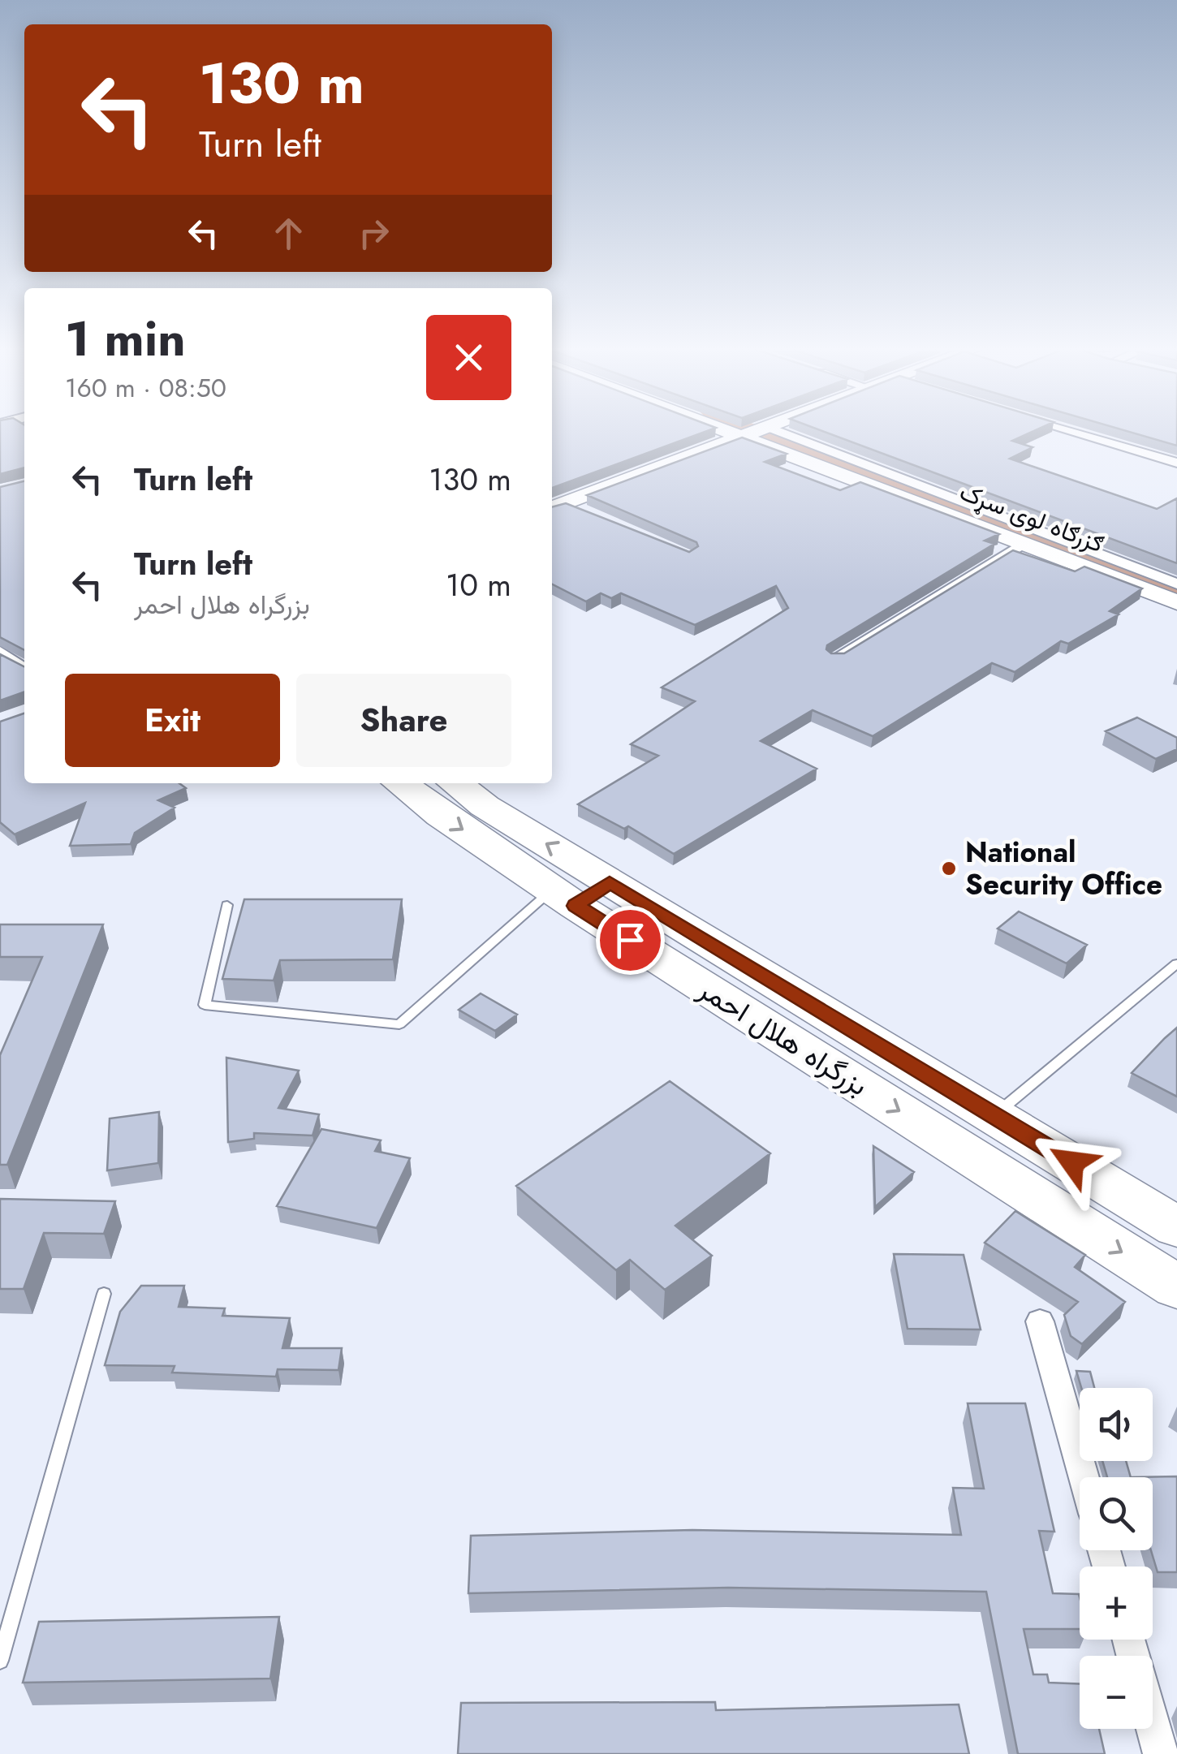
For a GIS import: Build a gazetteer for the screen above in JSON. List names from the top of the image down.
{
  "streets": {
    "highway": ["بزرگراه هلال احمر"],
    "street": ["ګزرګاه لوی سړک"]
  },
  "places": ["National Security Office"],
  "page": {
    "turn": ["130 m", "Turn left"],
    "heading": ["1 min", "160 m · 08:50"],
    "list": [
      {
        "name": "Turn left",
        "value": "130 m"
      },
      {
        "name": "Turn left",
        "note": "بزرگراه هلال احمر",
        "value": "10 m"
      }
    ],
    "buttons": ["Exit", "Share"],
    "map_buttons": ["+", "−"]
  }
}
